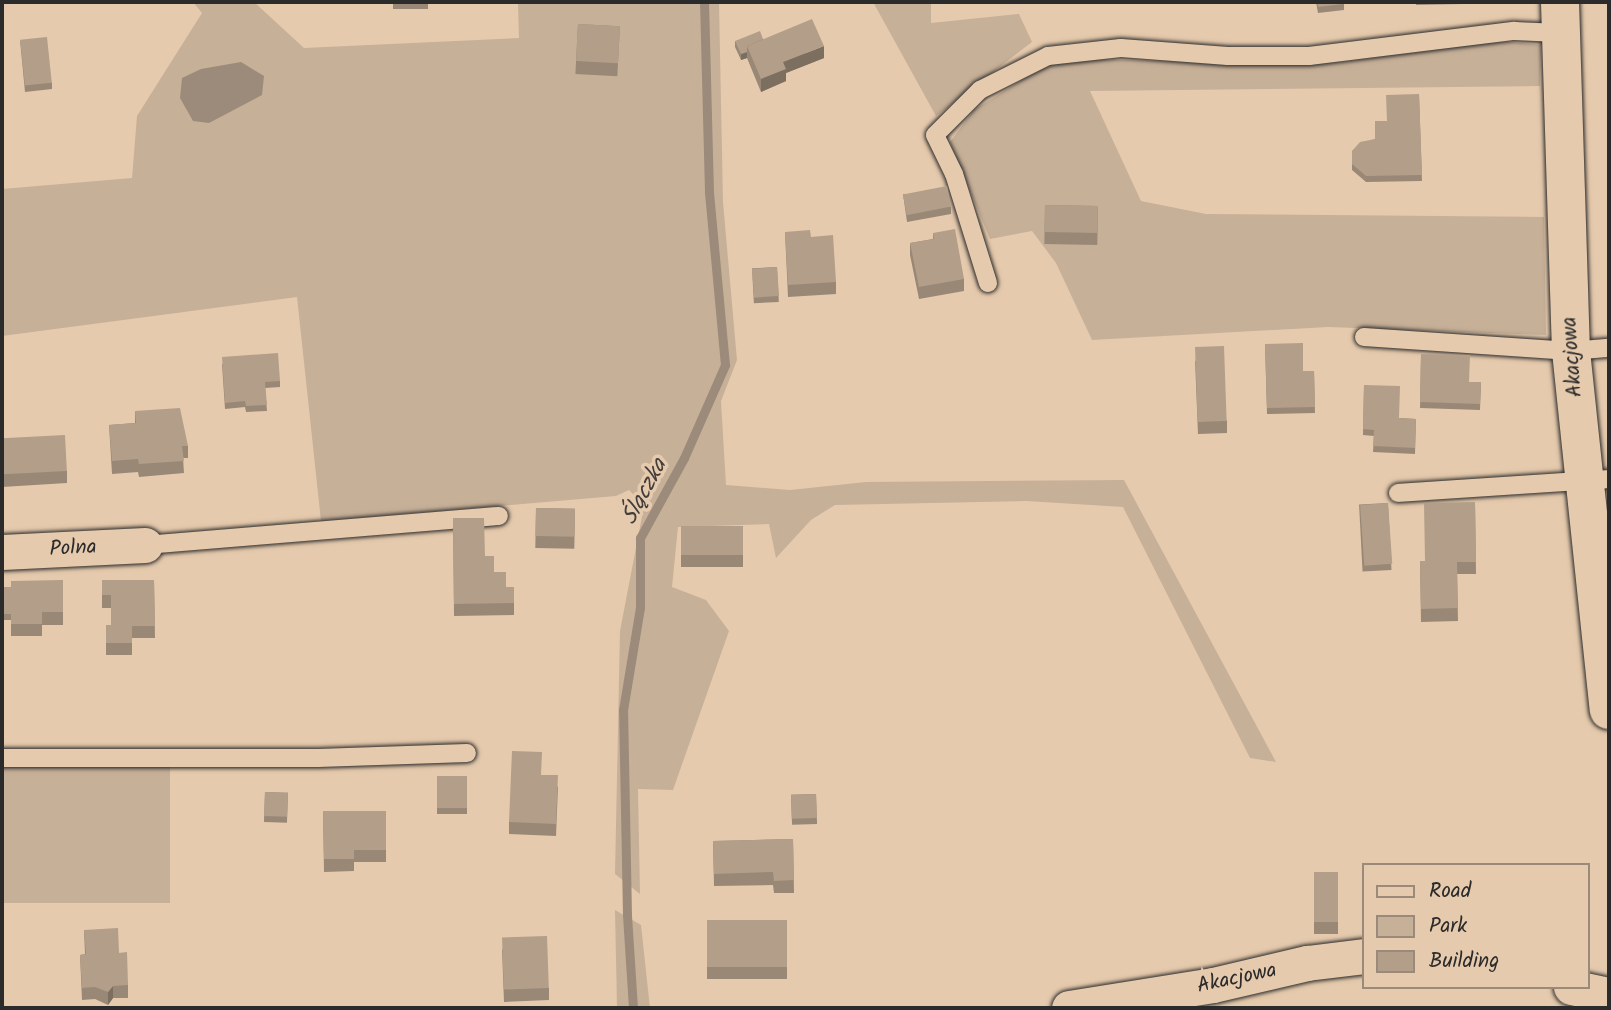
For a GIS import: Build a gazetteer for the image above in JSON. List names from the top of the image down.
{
  "streets": {
    "street": ["Akacjowa", "Polna"]
  },
  "water": ["Ślączka"],
  "legend": ["Road", "Park", "Building"]
}
